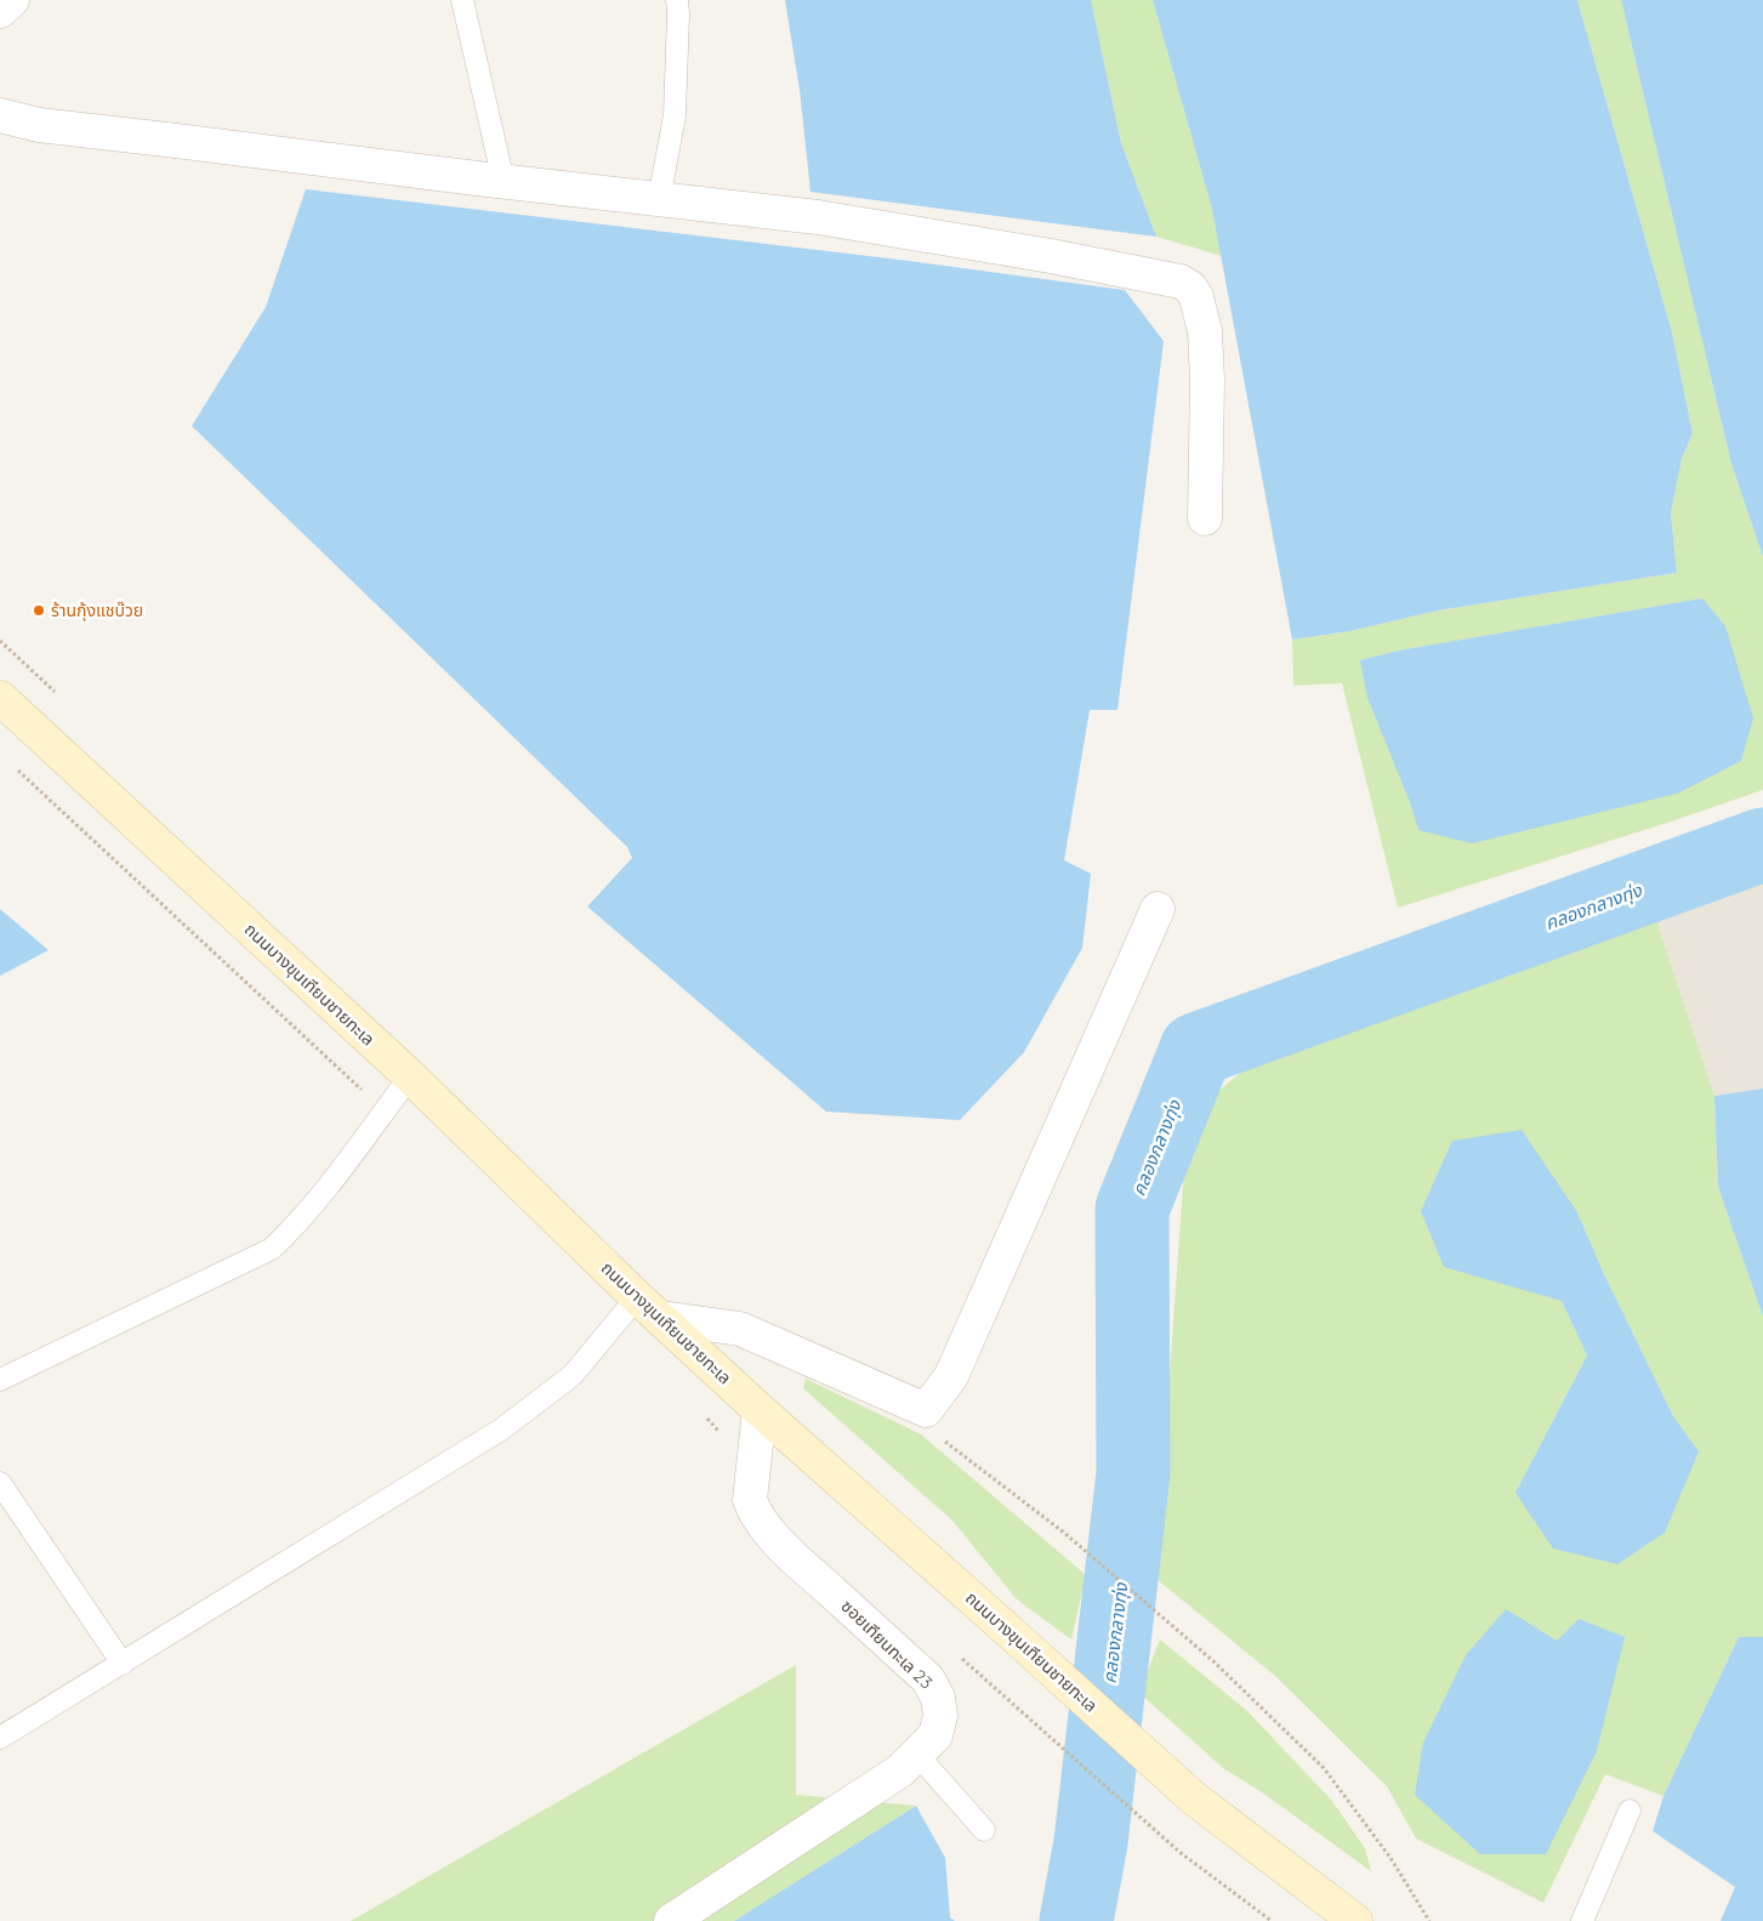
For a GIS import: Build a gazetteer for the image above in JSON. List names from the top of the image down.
{
  "streets": {
    "main road": ["ถนนบางขุนเทียนชายทะเล"],
    "street": ["ซอยเทียนทะเล 23"]
  },
  "crossings": [
    ["ถนนบางขุนเทียนชายทะเล", "ซอยเทียนทะเล 23"]
  ],
  "water": ["คลองกลางทุ่ง"],
  "places": ["ร้านกุ้งแชบ๊วย"]
}
